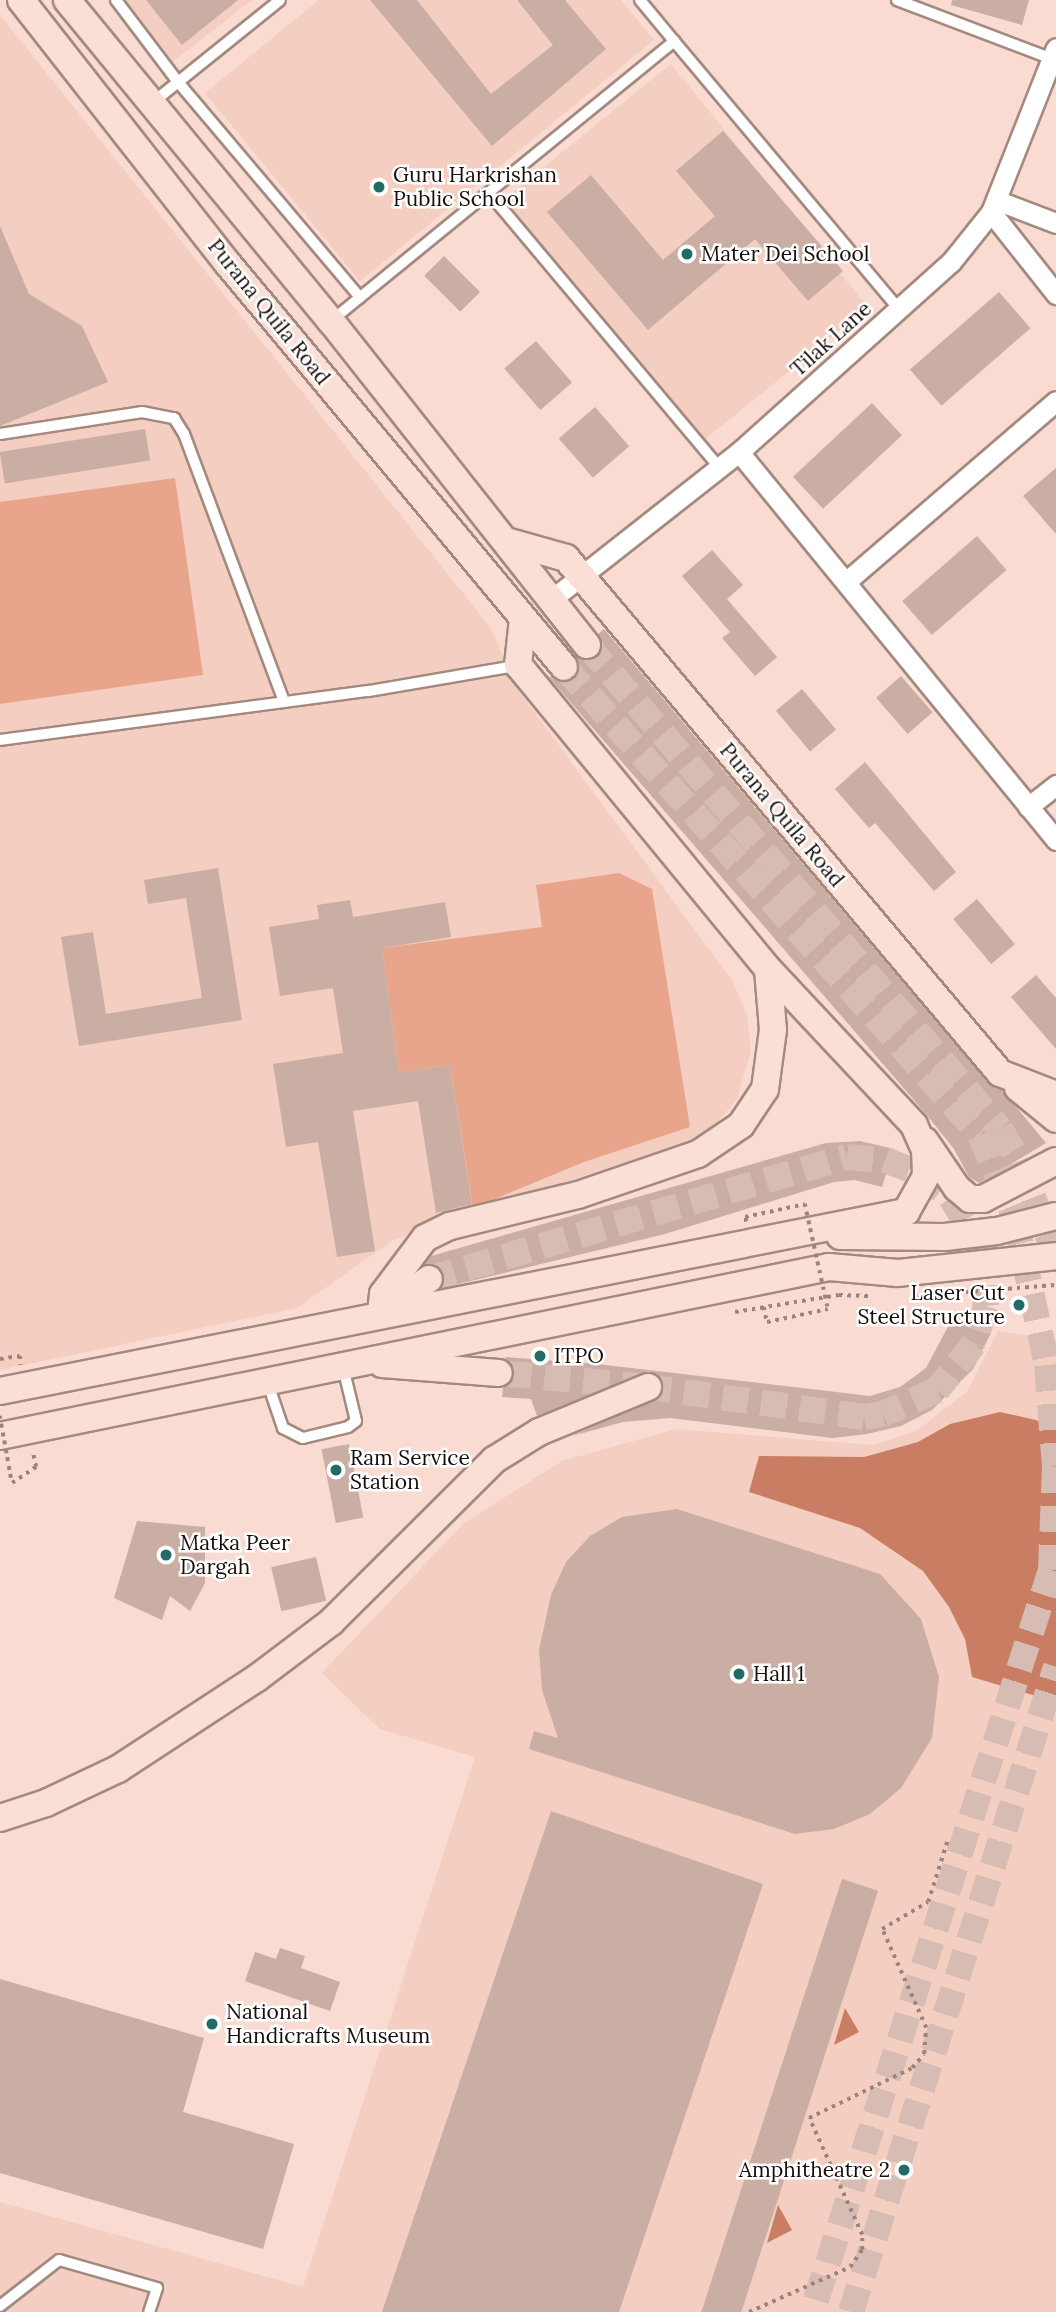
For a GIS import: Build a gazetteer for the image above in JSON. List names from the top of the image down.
{
  "streets": {
    "main road": ["Purana Quila Road"],
    "street": ["Tilak Lane"]
  },
  "crossings": [
    ["Purana Quila Road", "Tilak Lane"]
  ],
  "places": [
    "Guru Harkrishan Public School",
    "Mater Dei School",
    "Laser Cut Steel Structure",
    "ITPO",
    "Ram Service Station",
    "Matka Peer Dargah",
    "Hall 1",
    "National Handicrafts Museum",
    "Amphitheatre 2"
  ]
}
